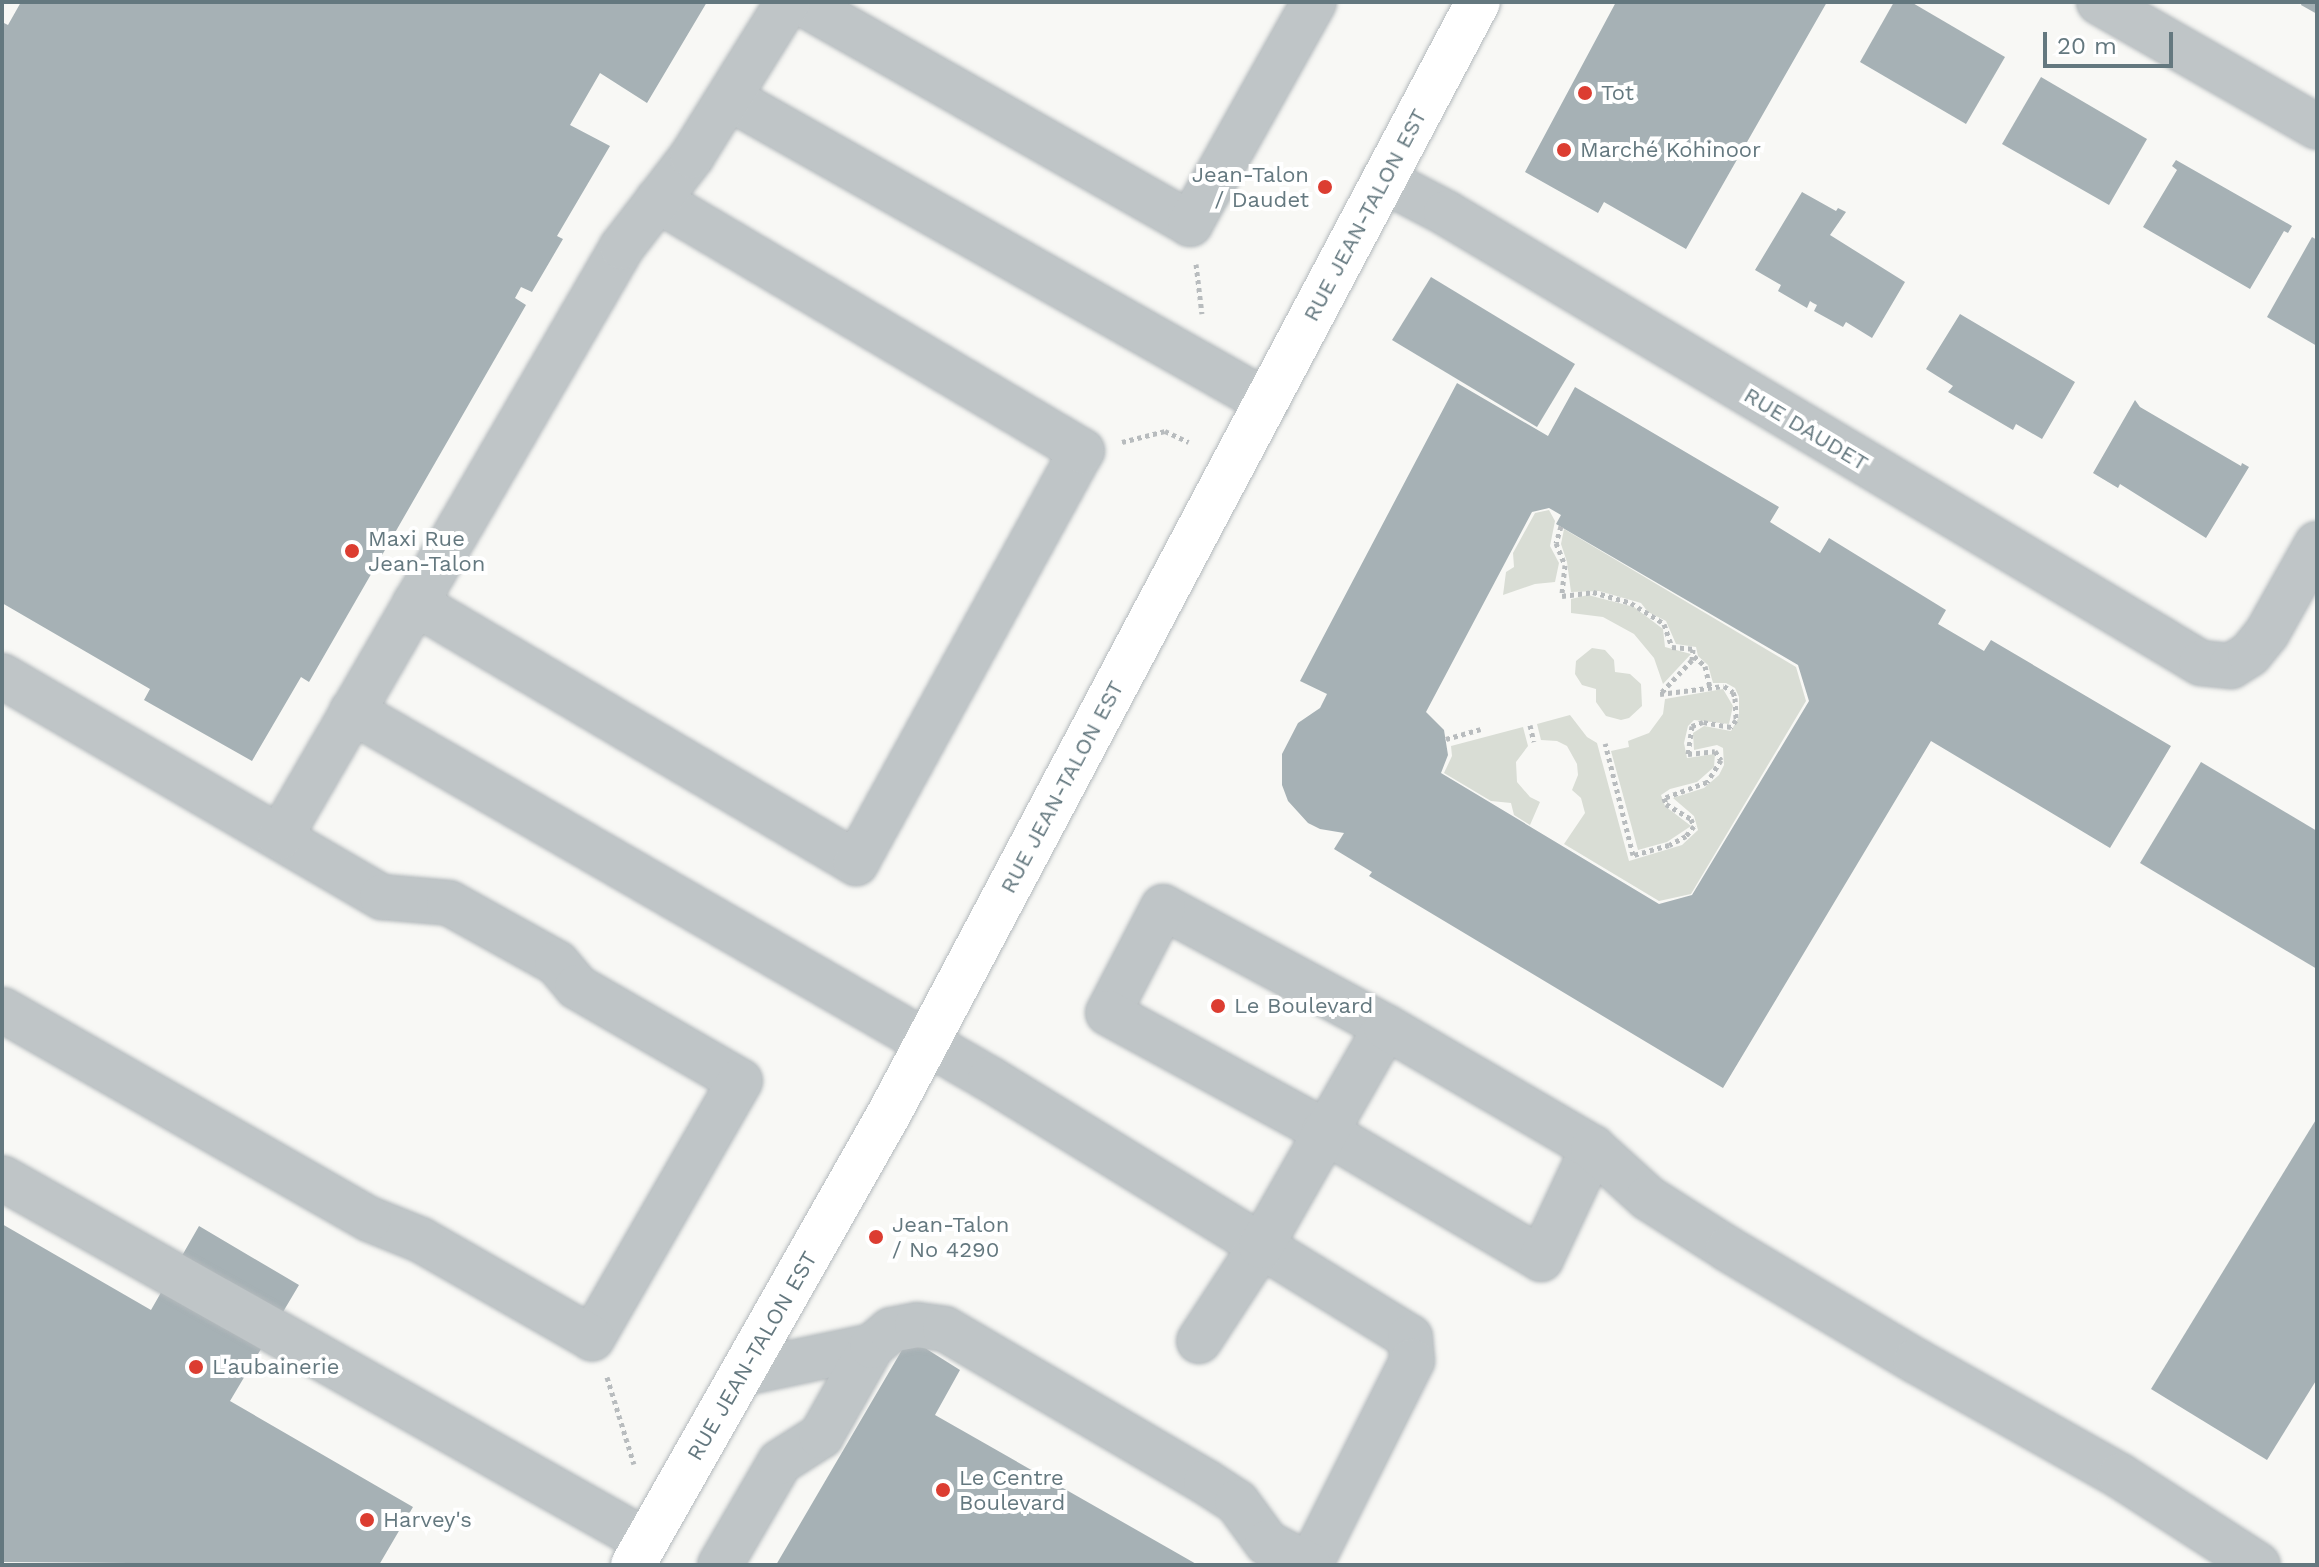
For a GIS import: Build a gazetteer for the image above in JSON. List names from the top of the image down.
{
  "streets": {
    "main road": ["RUE JEAN-TALON EST"],
    "street": ["RUE DAUDET"]
  },
  "crossings": [
    ["RUE JEAN-TALON EST", "RUE DAUDET"]
  ],
  "places": [
    "Tot",
    "Marché Kohinoor",
    "Jean-Talon / Daudet",
    "Maxi Rue Jean-Talon",
    "Le Boulevard",
    "Jean-Talon / No 4290",
    "L'aubainerie",
    "Le Centre Boulevard",
    "Harvey's"
  ],
  "scale_bar": "20 m"
}
